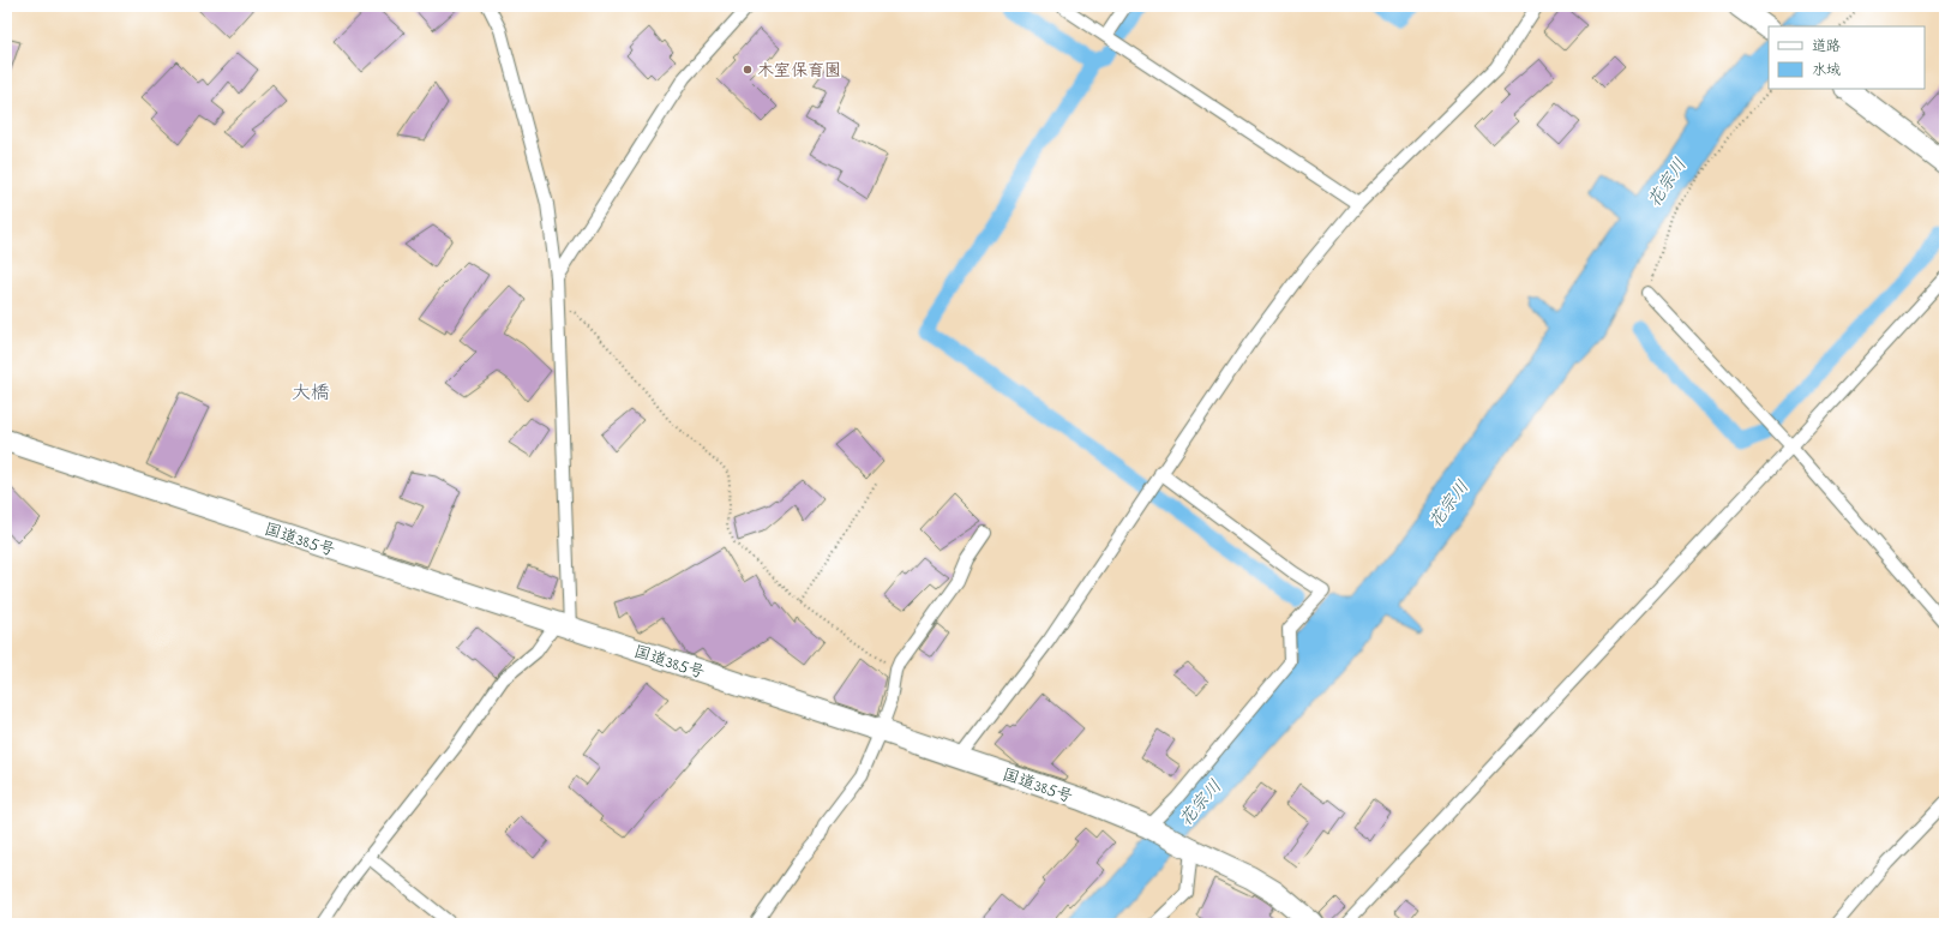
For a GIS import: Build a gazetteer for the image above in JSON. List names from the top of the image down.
{
  "streets": {
    "highway": ["国道385号"]
  },
  "districts": ["大橋"],
  "water": ["花宗川"],
  "places": ["木室保育園"],
  "legend": ["道路", "水域"]
}
